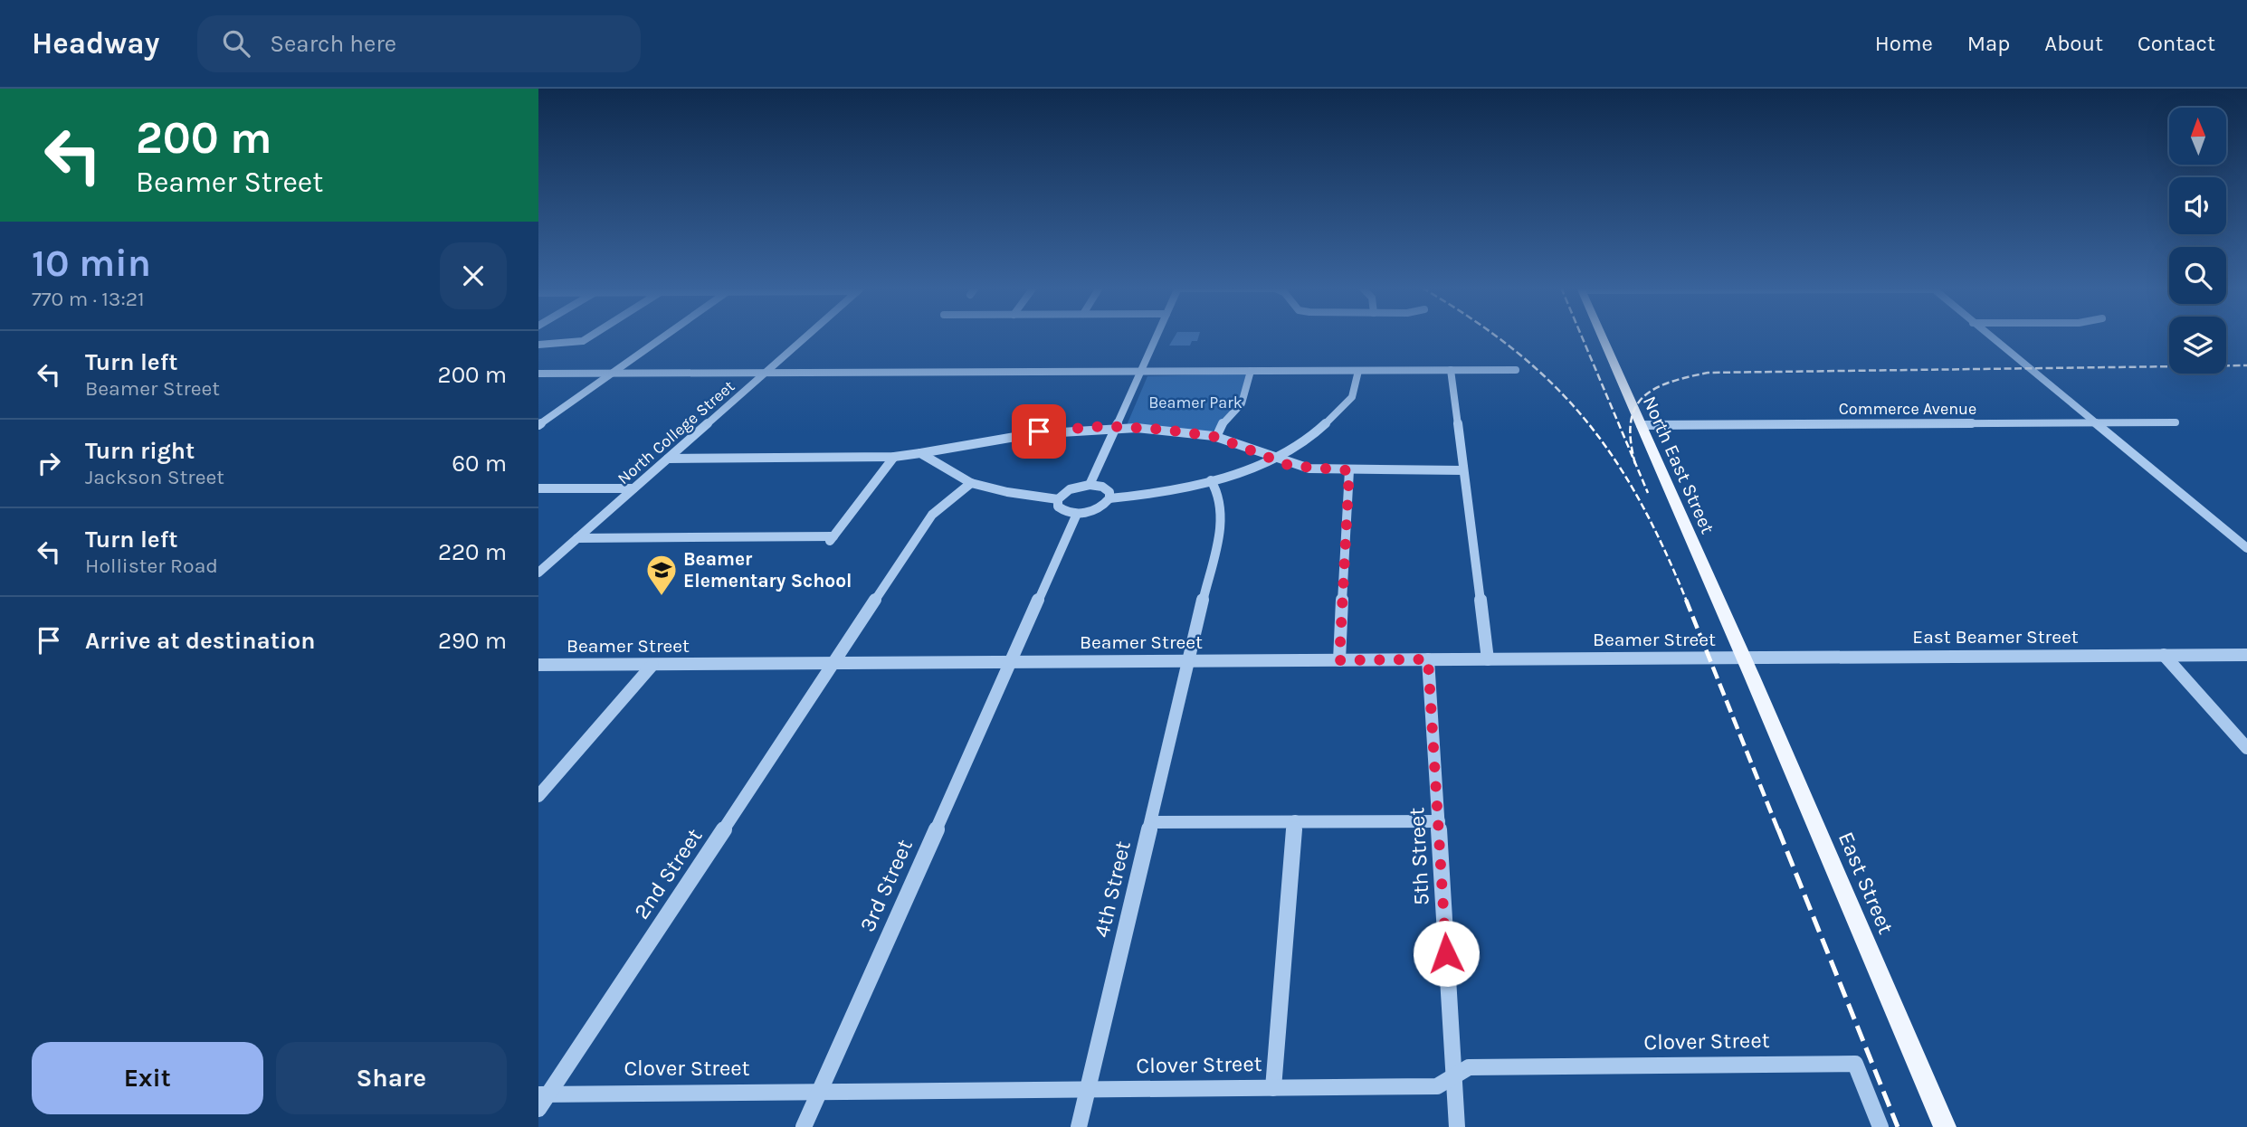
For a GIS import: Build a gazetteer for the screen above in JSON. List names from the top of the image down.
{
  "streets": {
    "main road": ["North East Street", "East Street"],
    "street": [
      "Commerce Avenue",
      "North College Street",
      "East Beamer Street",
      "Beamer Street",
      "5th Street",
      "2nd Street",
      "3rd Street",
      "4th Street",
      "Clover Street"
    ]
  },
  "crossings": [
    ["Commerce Avenue", "North East Street"],
    ["North East Street", "East Beamer Street"],
    ["North East Street", "Beamer Street"],
    ["North East Street", "East Street"],
    ["East Beamer Street", "Beamer Street"],
    ["East Beamer Street", "East Street"],
    ["Beamer Street", "5th Street"],
    ["Beamer Street", "2nd Street"],
    ["Beamer Street", "East Street"],
    ["Beamer Street", "3rd Street"],
    ["Beamer Street", "4th Street"],
    ["5th Street", "Clover Street"],
    ["2nd Street", "Clover Street"],
    ["3rd Street", "Clover Street"],
    ["4th Street", "Clover Street"]
  ],
  "parks": ["Beamer Park"],
  "places": {
    "school or university": ["Beamer Elementary School"]
  },
  "north": "top",
  "page": {
    "header": "Headway",
    "search": "Search here",
    "nav": [
      "Home",
      "Map",
      "About",
      "Contact"
    ],
    "turn": ["200 m", "Beamer Street"],
    "heading": ["10 min", "770 m · 13:21"],
    "list": [
      {
        "name": "Turn left",
        "note": "Beamer Street",
        "value": "200 m"
      },
      {
        "name": "Turn right",
        "note": "Jackson Street",
        "value": "60 m"
      },
      {
        "name": "Turn left",
        "note": "Hollister Road",
        "value": "220 m"
      },
      {
        "name": "Arrive at destination",
        "value": "290 m"
      }
    ],
    "buttons": ["Exit", "Share"]
  }
}
